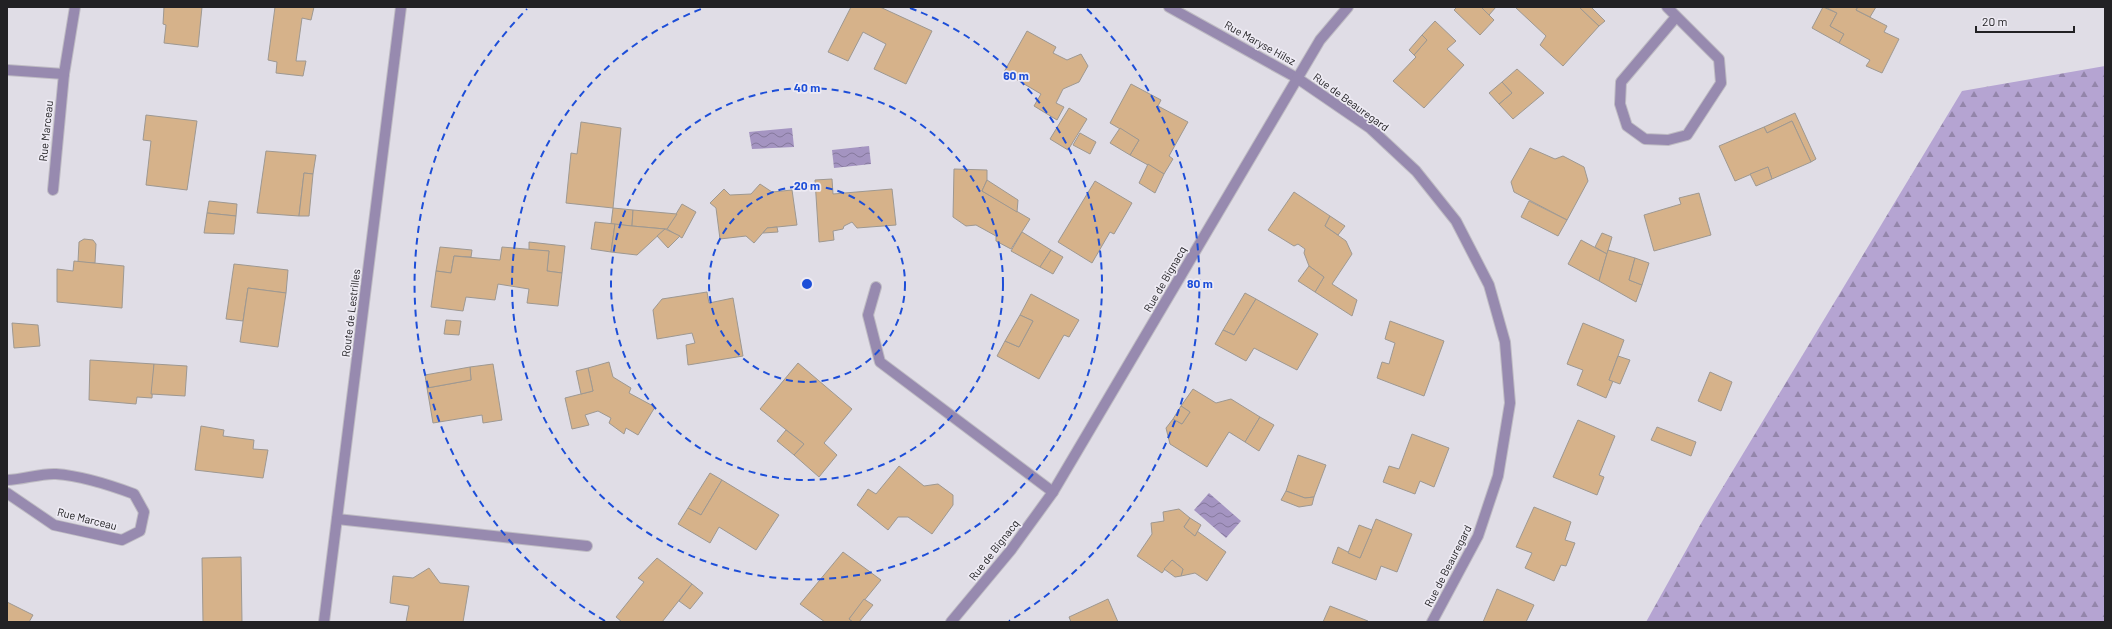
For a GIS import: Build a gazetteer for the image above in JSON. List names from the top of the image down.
{
  "streets": {
    "street": [
      "Rue Maryse Hilsz",
      "Rue de Beauregard",
      "Rue Marceau",
      "Rue de Bignacq",
      "Route de Lestrilles"
    ]
  },
  "crossings": [
    ["Rue Maryse Hilsz", "Rue de Beauregard"],
    ["Rue Maryse Hilsz", "Rue de Bignacq"],
    ["Rue de Beauregard", "Rue de Bignacq"]
  ],
  "scale_bar": "20 m",
  "rings": [
    "60 m",
    "40 m",
    "20 m",
    "80 m"
  ]
}
